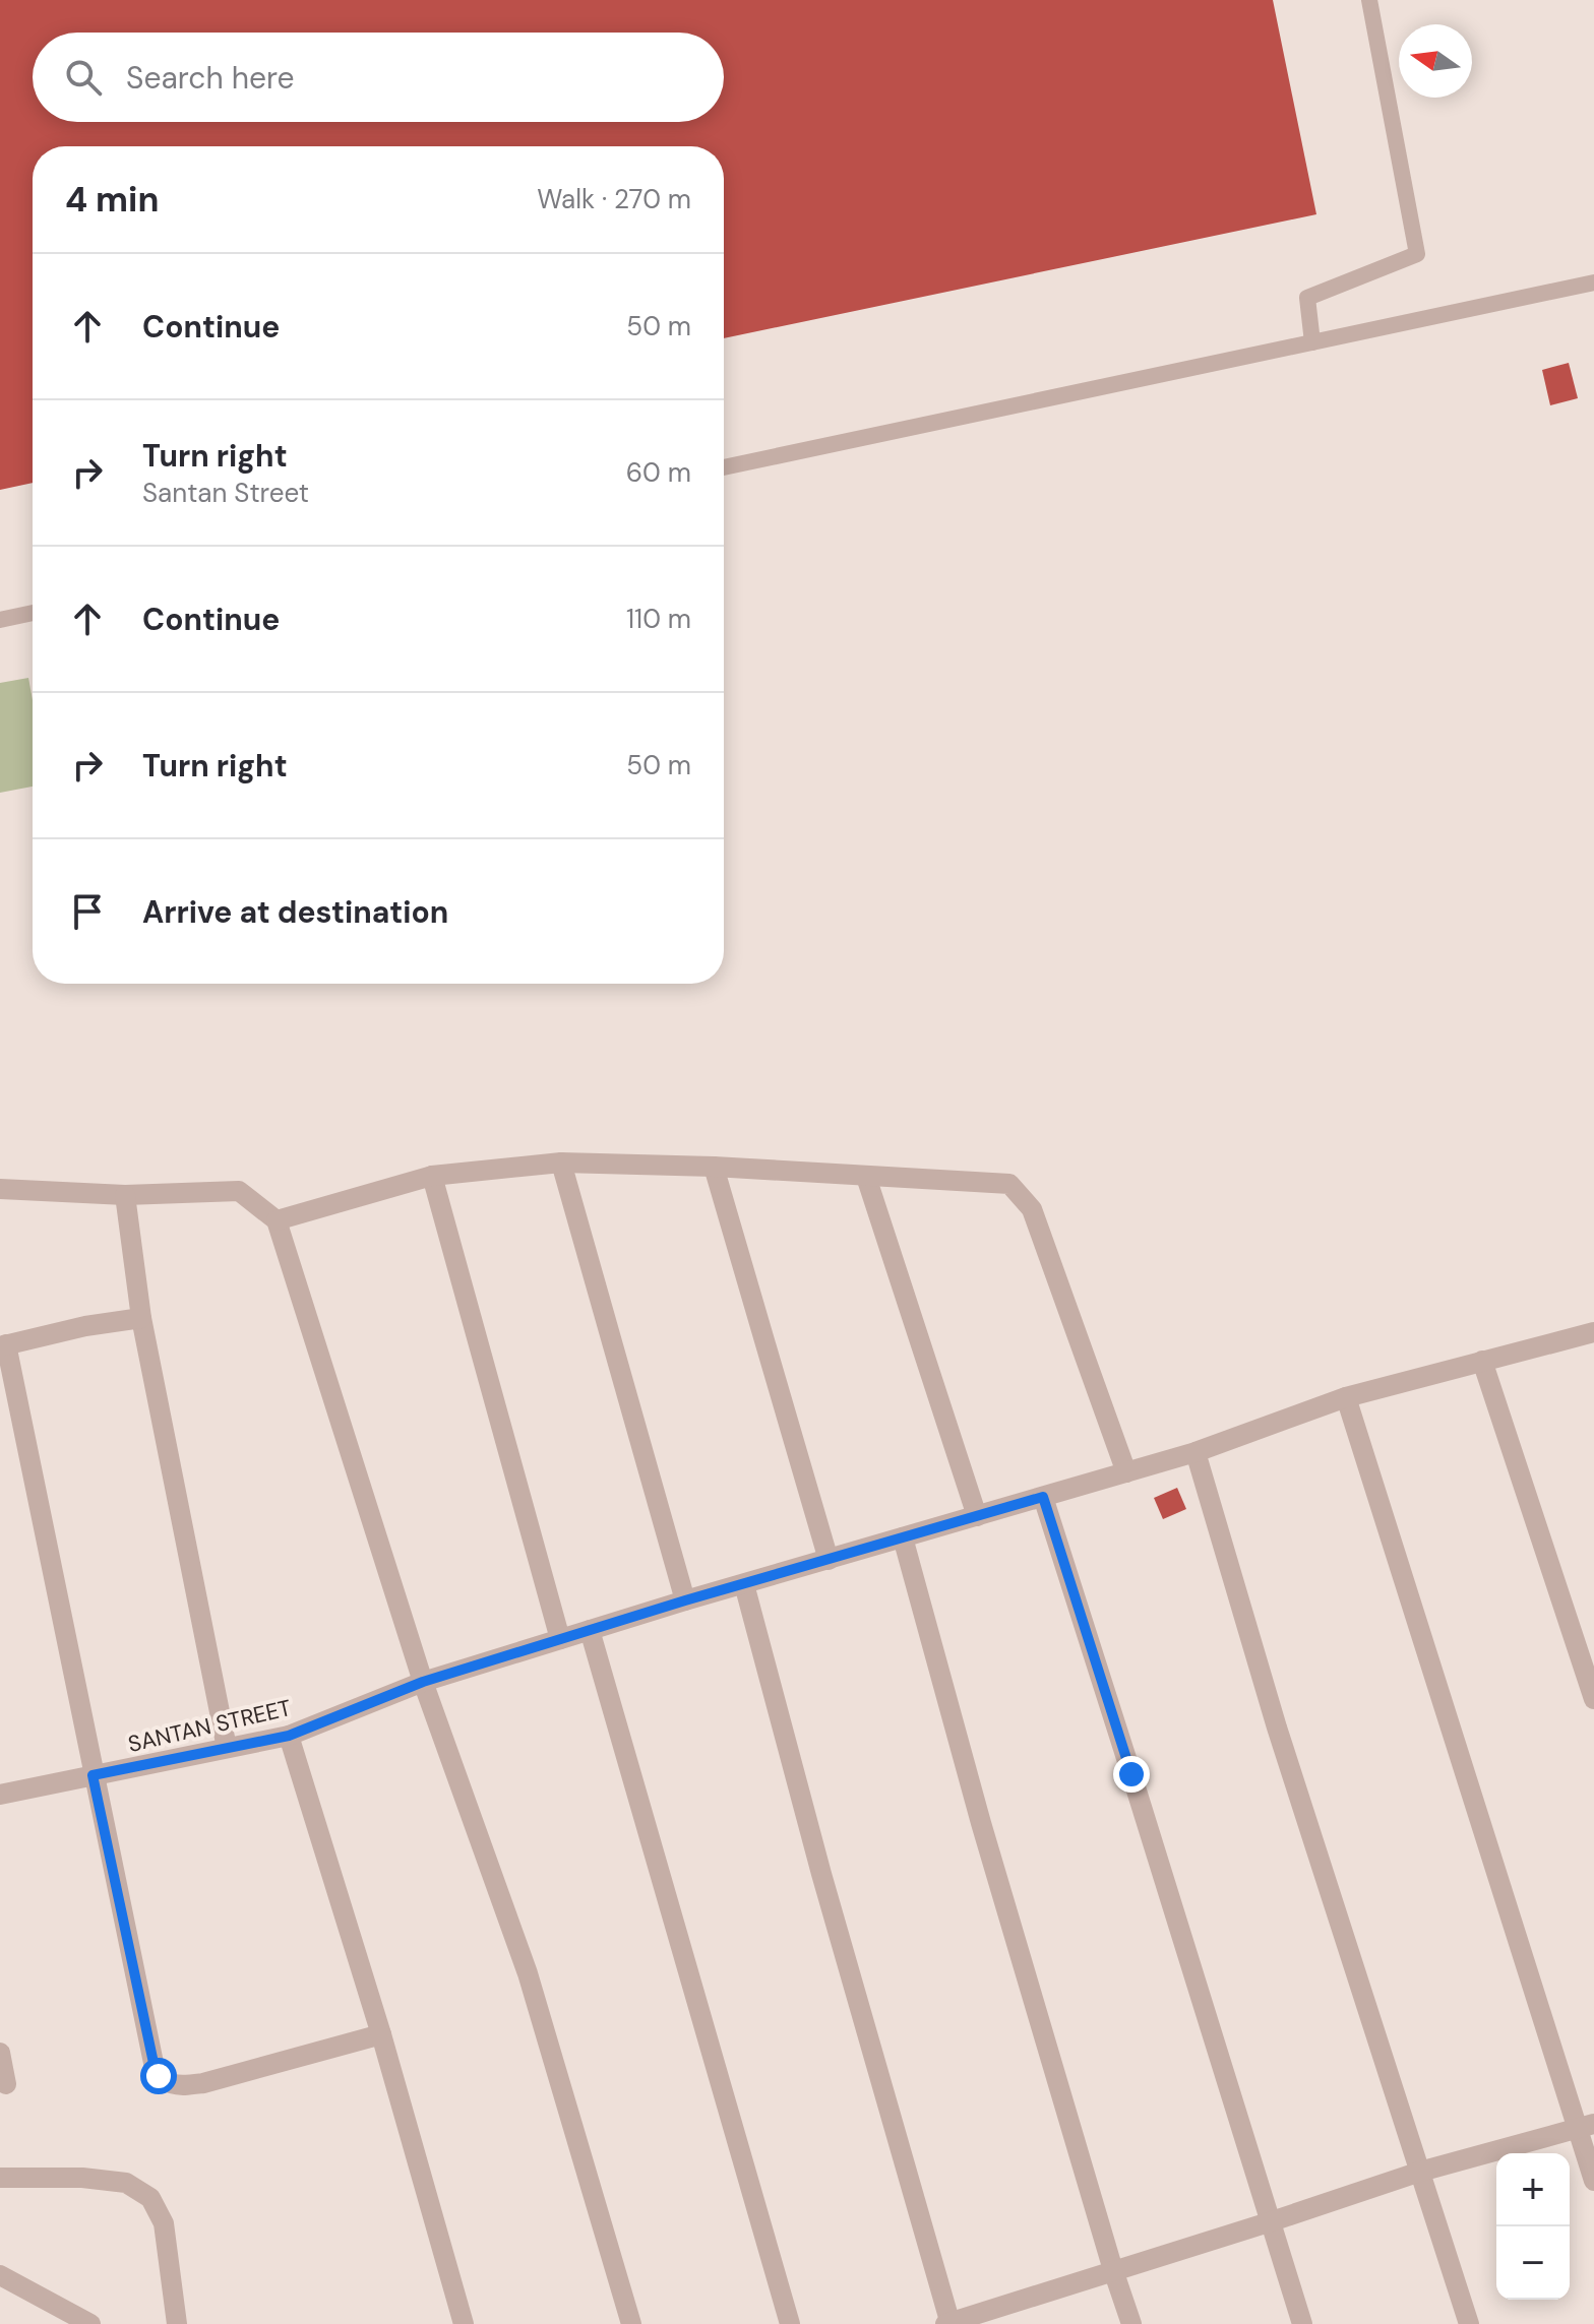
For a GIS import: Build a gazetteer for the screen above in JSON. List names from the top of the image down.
{
  "streets": {
    "street": ["SANTAN STREET"]
  },
  "north": "left",
  "page": {
    "search": "Search here",
    "heading": ["4 min", "Walk · 270 m"],
    "list": [
      ["Continue", "50 m"],
      ["Turn right", "Santan Street", "60 m"],
      ["Continue", "110 m"],
      ["Turn right", "50 m"],
      "Arrive at destination"
    ],
    "map_buttons": ["+", "−"]
  }
}
